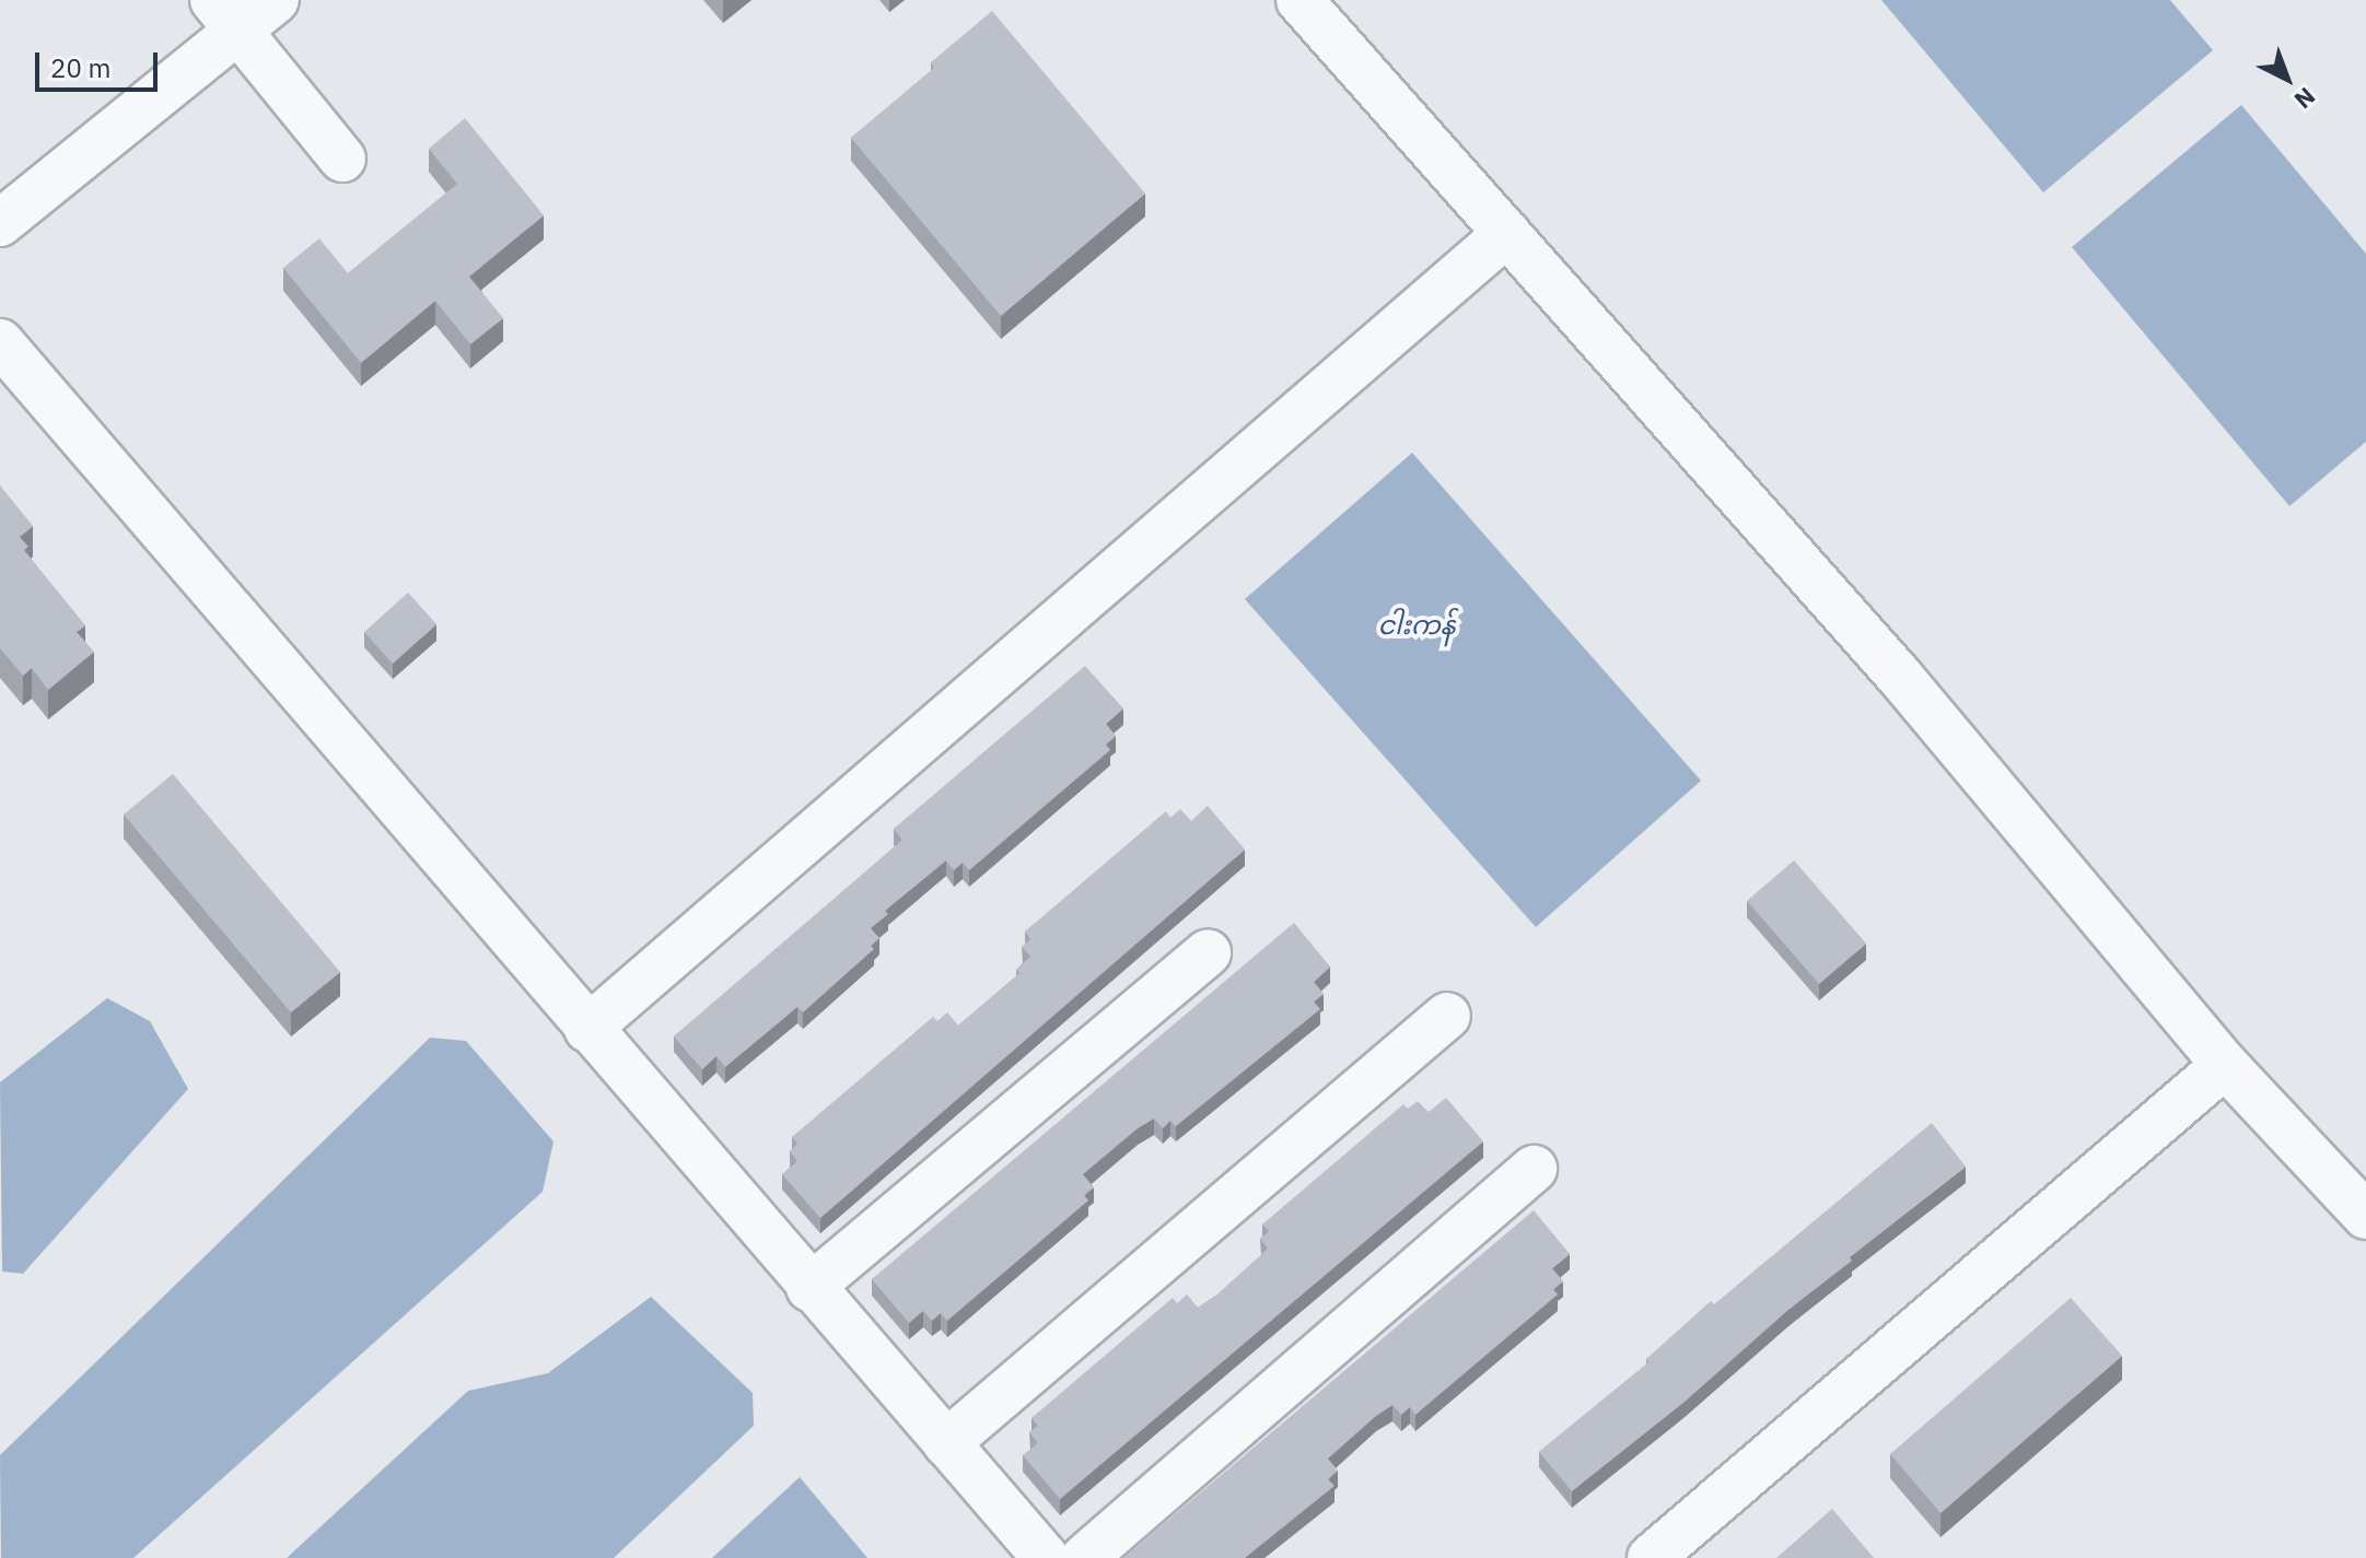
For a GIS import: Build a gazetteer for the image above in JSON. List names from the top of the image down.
{
  "water": ["ငါးကန်"],
  "scale_bar": "20 m",
  "north": "bottom right"
}
